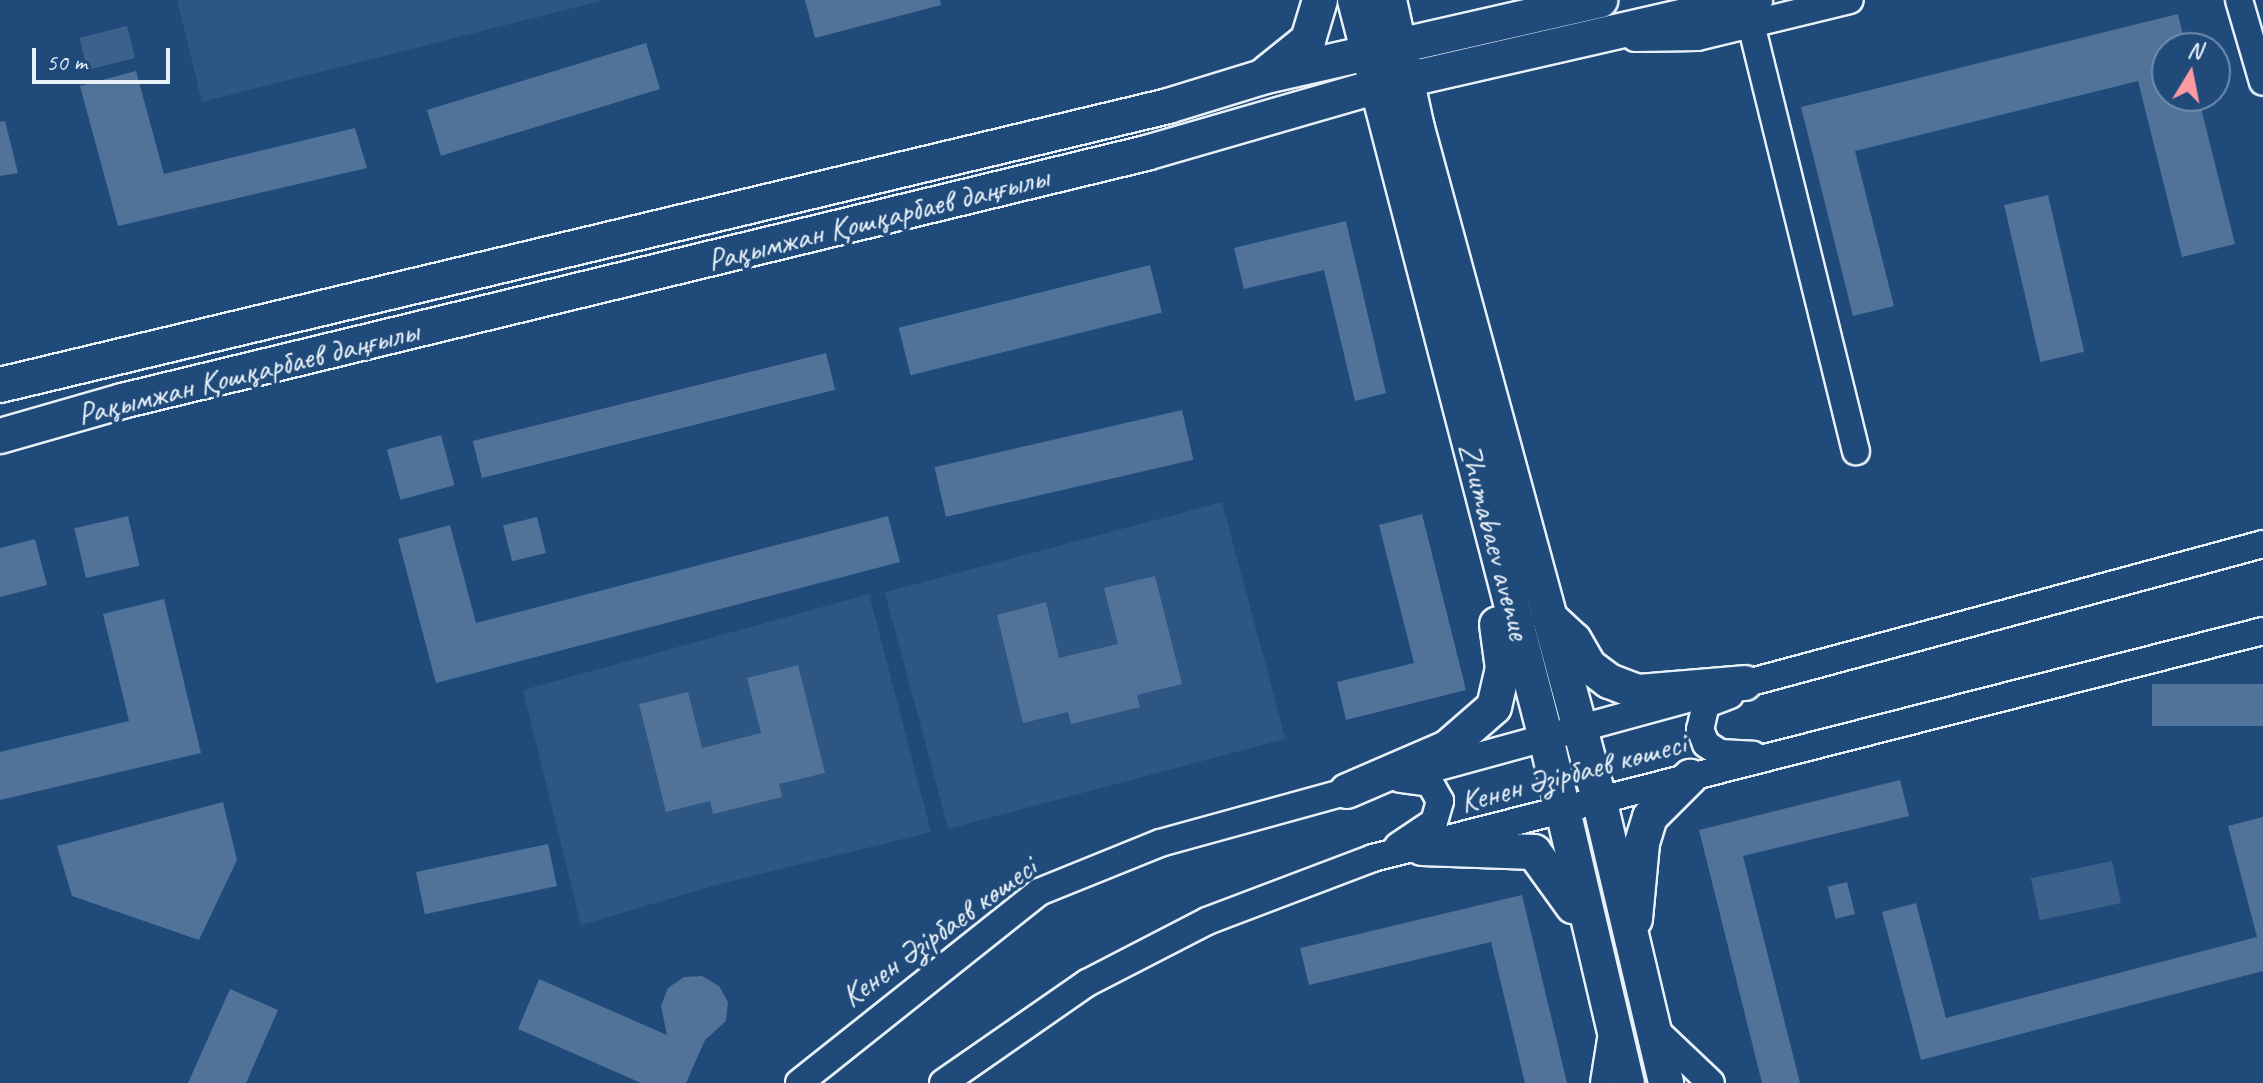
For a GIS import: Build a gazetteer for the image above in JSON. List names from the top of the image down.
{
  "streets": {
    "main road": ["Рақымжан Қошқарбаев даңғылы", "Zhumabaev avenue"],
    "street": ["Кенен Әзірбаев көшесі"]
  },
  "crossings": [
    ["Рақымжан Қошқарбаев даңғылы", "Zhumabaev avenue"],
    ["Zhumabaev avenue", "Кенен Әзірбаев көшесі"]
  ],
  "scale_bar": "50 m",
  "north": "top"
}
